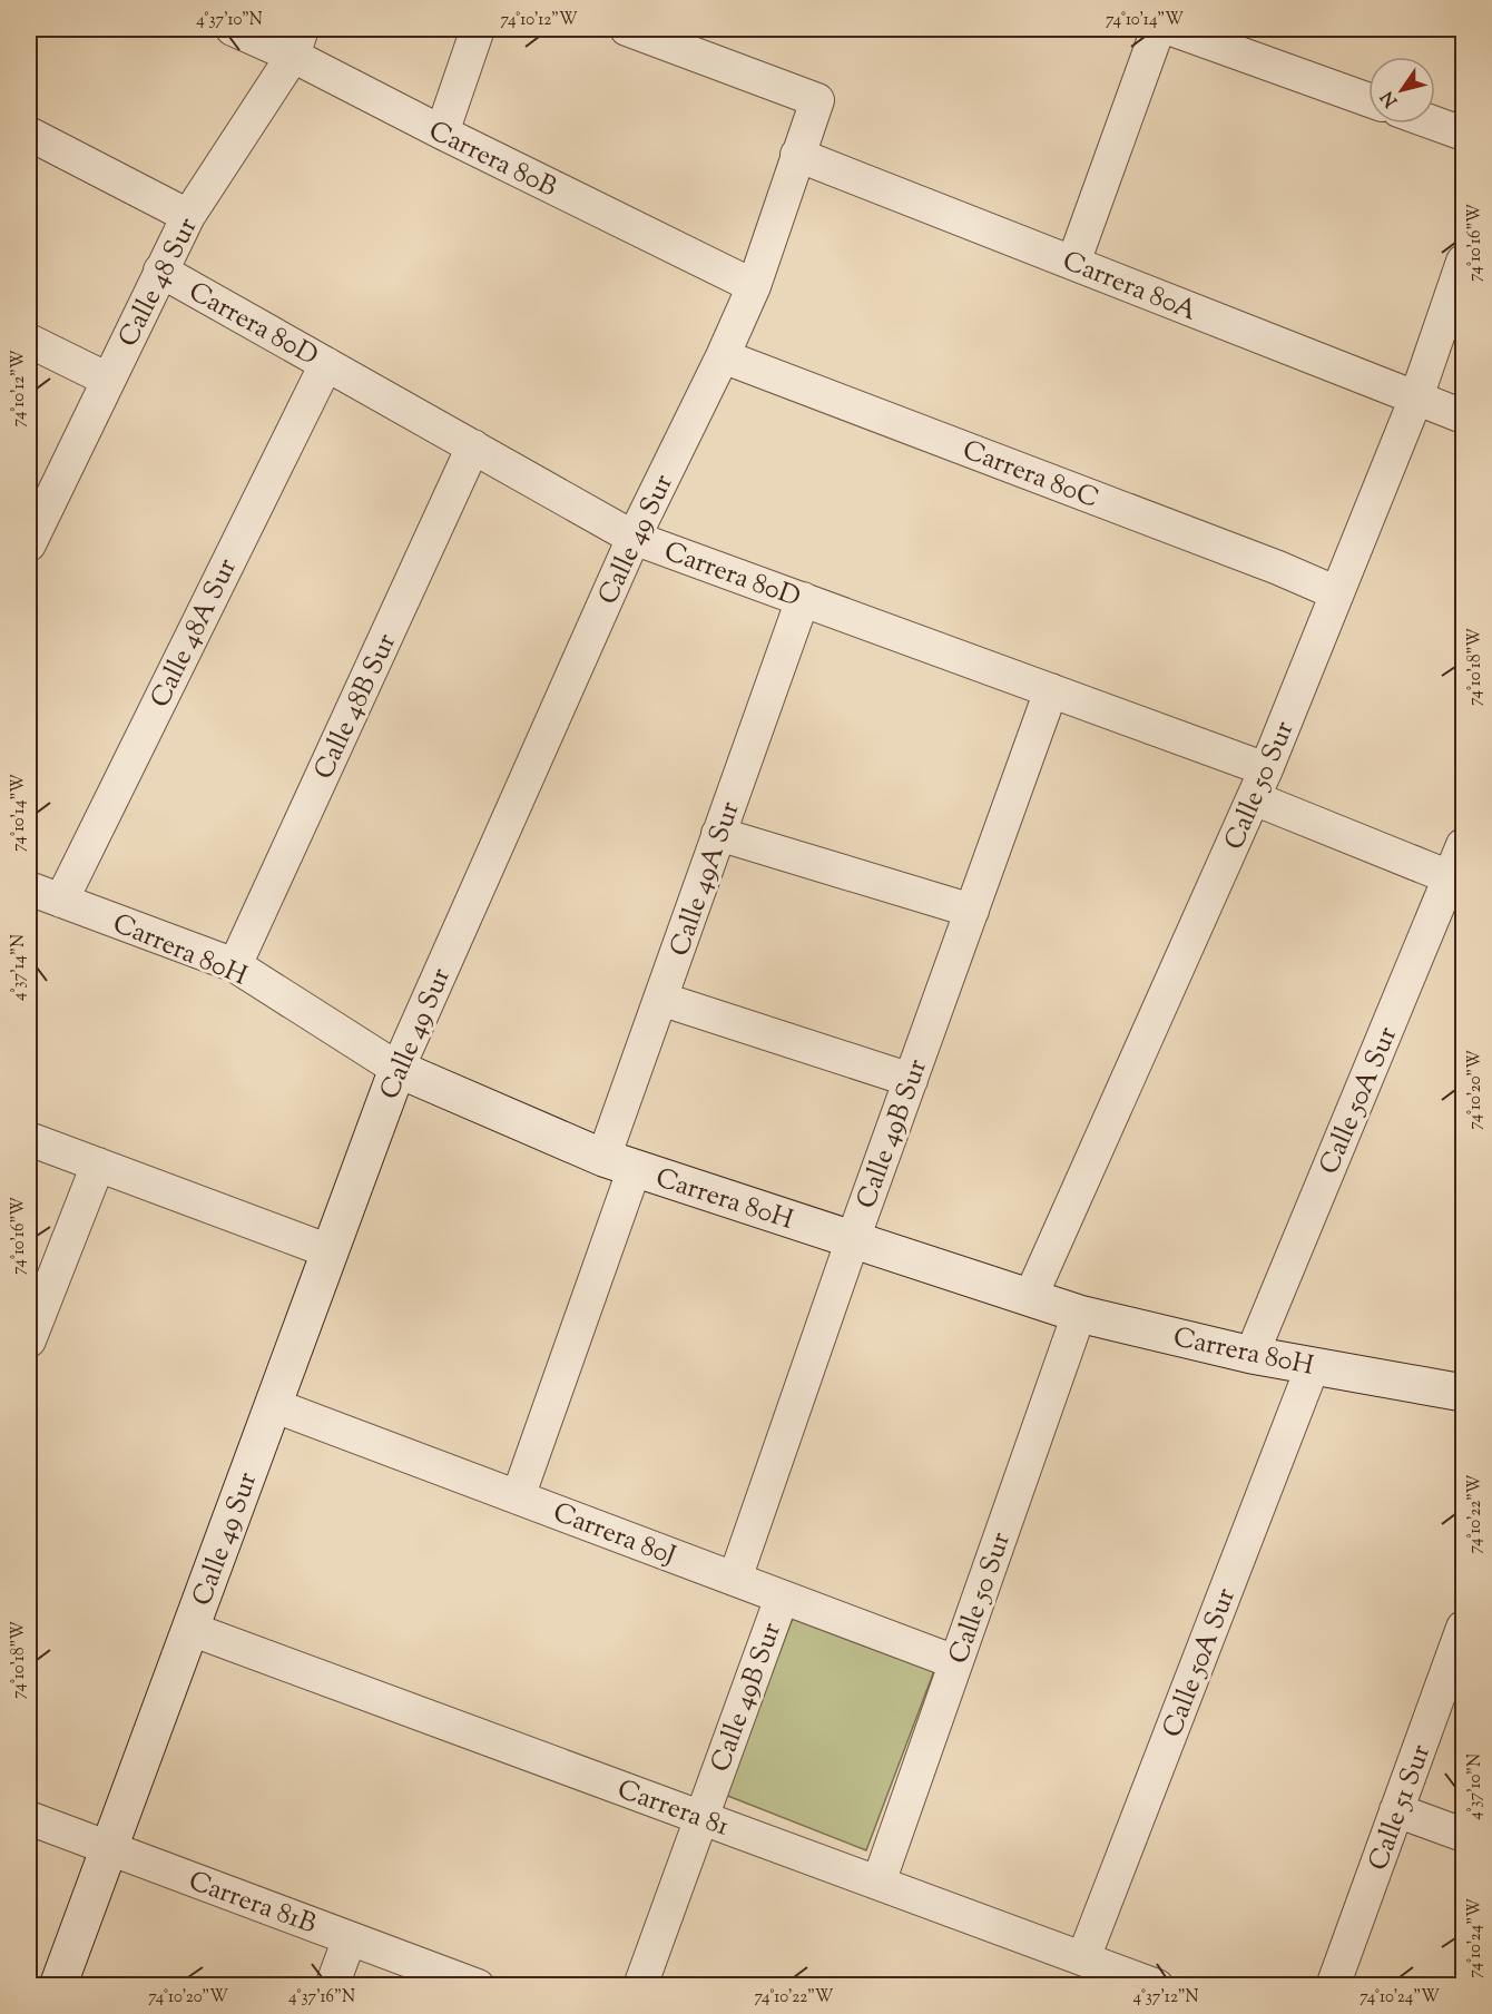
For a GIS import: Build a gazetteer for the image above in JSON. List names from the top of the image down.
{
  "streets": {
    "street": [
      "Carrera 80B",
      "Calle 48 Sur",
      "Carrera 80A",
      "Carrera 80D",
      "Carrera 80C",
      "Calle 49 Sur",
      "Calle 48A Sur",
      "Calle 48B Sur",
      "Calle 50 Sur",
      "Calle 49A Sur",
      "Carrera 80H",
      "Calle 50A Sur",
      "Calle 49B Sur",
      "Carrera 80J",
      "Carrera 81",
      "Calle 51 Sur",
      "Carrera 81B"
    ]
  },
  "crossings": [
    ["Carrera 80B", "Calle 48 Sur"],
    ["Carrera 80B", "Calle 49 Sur"],
    ["Calle 48 Sur", "Carrera 80D"],
    ["Carrera 80A", "Calle 49 Sur"],
    ["Carrera 80A", "Calle 50 Sur"],
    ["Carrera 80D", "Calle 49 Sur"],
    ["Carrera 80D", "Calle 48A Sur"],
    ["Carrera 80D", "Calle 48B Sur"],
    ["Carrera 80D", "Calle 50 Sur"],
    ["Carrera 80D", "Calle 49A Sur"],
    ["Carrera 80D", "Calle 50A Sur"],
    ["Carrera 80D", "Calle 49B Sur"],
    ["Carrera 80C", "Calle 49 Sur"],
    ["Carrera 80C", "Calle 50 Sur"],
    ["Calle 49 Sur", "Carrera 80H"],
    ["Calle 49 Sur", "Carrera 80J"],
    ["Calle 49 Sur", "Carrera 81"],
    ["Calle 49 Sur", "Carrera 81B"],
    ["Calle 48A Sur", "Carrera 80H"],
    ["Calle 48B Sur", "Carrera 80H"],
    ["Calle 50 Sur", "Carrera 80H"],
    ["Calle 50 Sur", "Carrera 80J"],
    ["Calle 50 Sur", "Carrera 81"],
    ["Calle 49A Sur", "Carrera 80H"],
    ["Calle 49A Sur", "Carrera 80J"],
    ["Carrera 80H", "Calle 50A Sur"],
    ["Carrera 80H", "Calle 49B Sur"],
    ["Calle 50A Sur", "Carrera 81"],
    ["Calle 49B Sur", "Carrera 80J"],
    ["Calle 49B Sur", "Carrera 81"]
  ],
  "north": "bottom left",
  "coordinates": [
    "4°37'10\"N",
    "74°10'12\"W",
    "74°10'14\"W",
    "74°10'16\"W",
    "74°10'18\"W",
    "4°37'14\"N",
    "74°10'20\"W",
    "74°10'22\"W",
    "74°10'24\"W",
    "4°37'16\"N",
    "4°37'12\"N"
  ]
}
